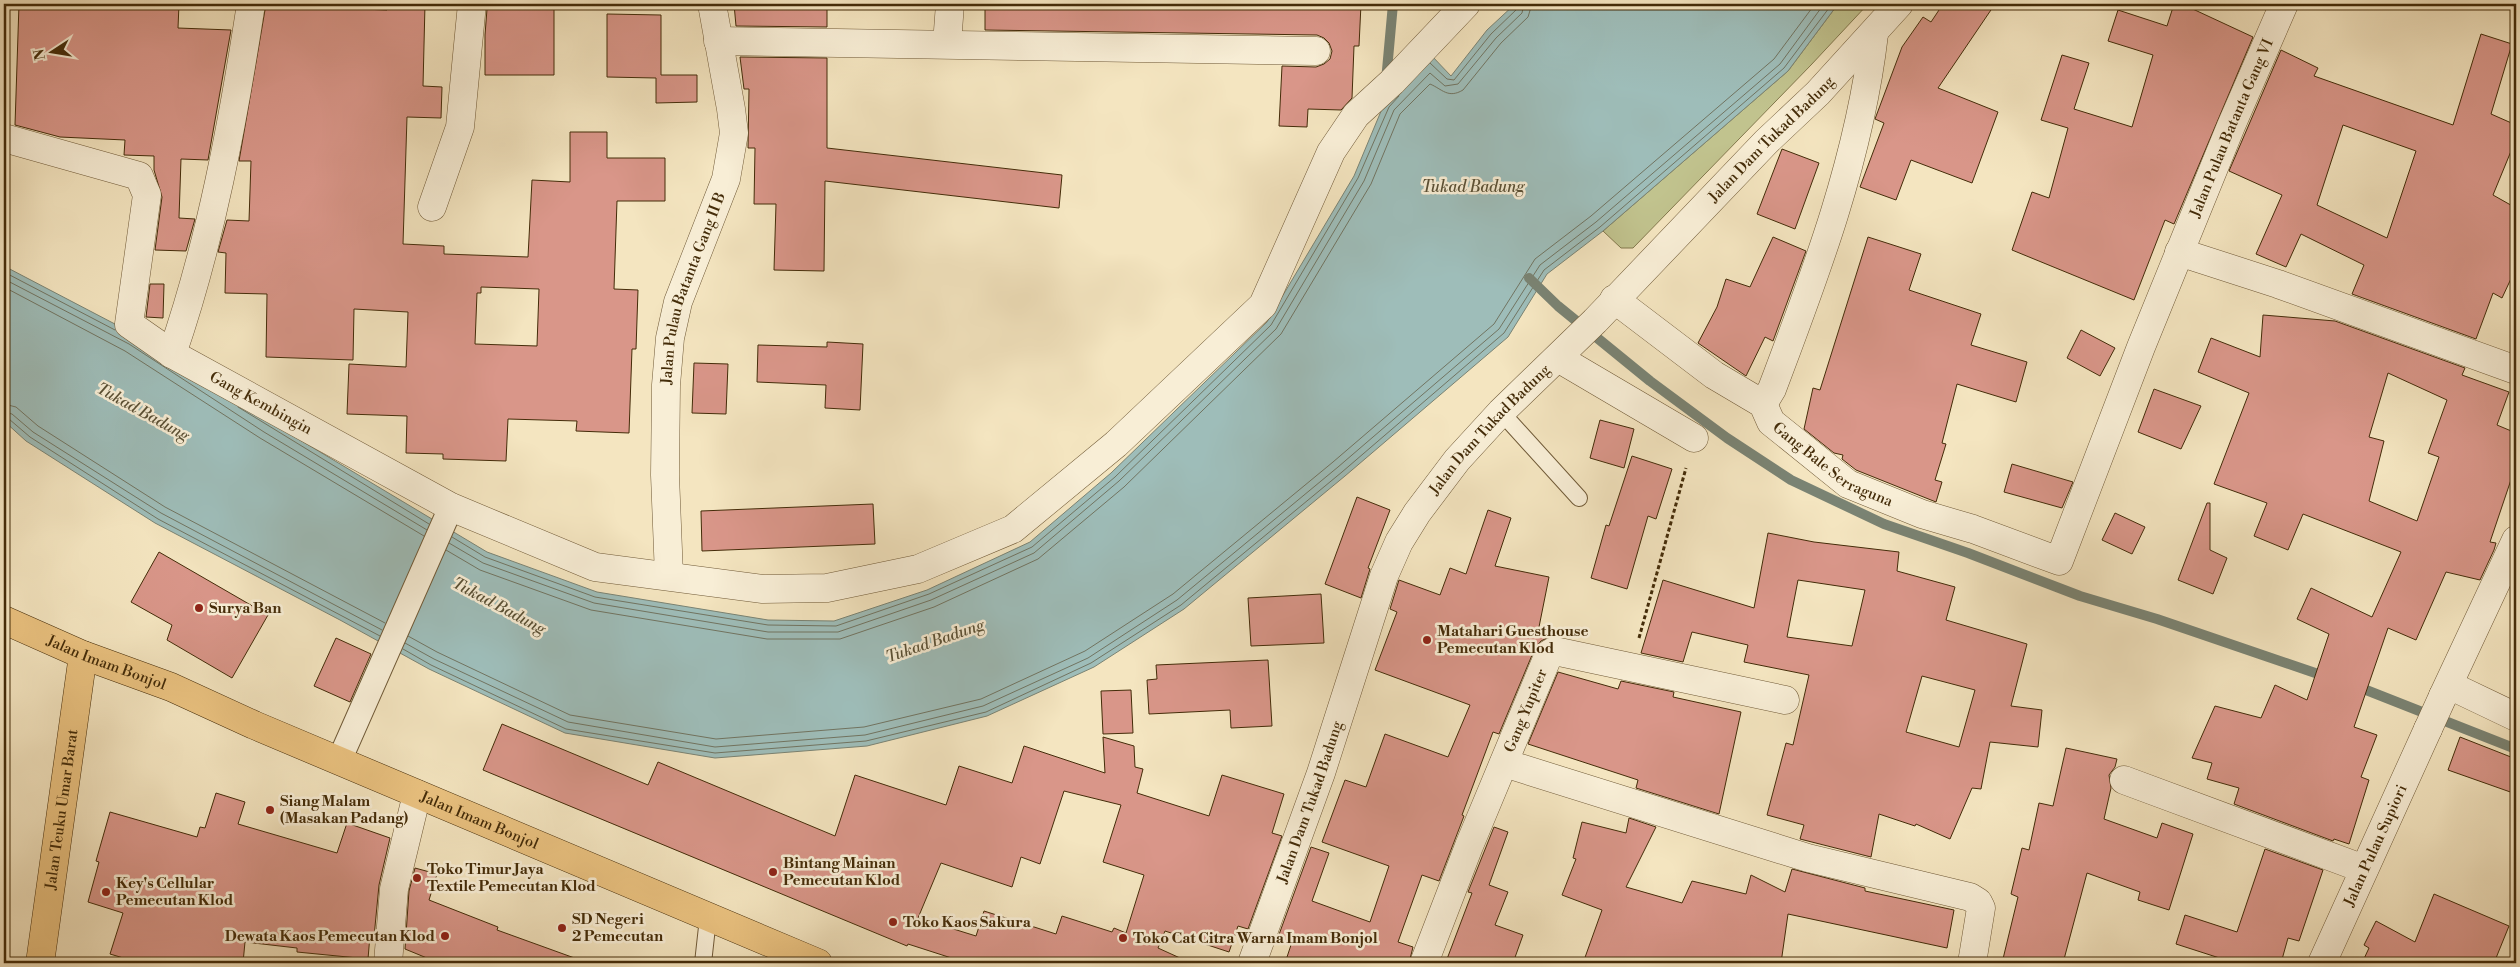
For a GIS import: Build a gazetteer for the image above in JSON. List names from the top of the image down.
{
  "streets": {
    "highway": ["Jalan Imam Bonjol", "Jalan Teuku Umar Barat"],
    "street": [
      "Jalan Pulau Batanta Gang VI",
      "Jalan Dam Tukad Badung",
      "Jalan Pulau Batanta Gang II B",
      "Gang Kembingin",
      "Gang Bale Serraguna",
      "Gang Yupiter",
      "Jalan Pulau Supiori"
    ]
  },
  "crossings": [
    ["Jalan Pulau Batanta Gang VI", "Gang Bale Serraguna"],
    ["Jalan Dam Tukad Badung", "Gang Bale Serraguna"],
    ["Jalan Pulau Batanta Gang II B", "Gang Kembingin"],
    ["Jalan Imam Bonjol", "Jalan Teuku Umar Barat"]
  ],
  "water": ["Tukad Badung"],
  "places": [
    "Surya Ban",
    "Matahari Guesthouse Pemecutan Klod",
    "Siang Malam (Masakan Padang)",
    "Bintang Mainan Pemecutan Klod",
    "Toko Timur Jaya Textile Pemecutan Klod",
    "Key's Cellular Pemecutan Klod",
    "Toko Kaos Sakura",
    "SD Negeri 2 Pemecutan",
    "Dewata Kaos Pemecutan Klod",
    "Toko Cat Citra Warna Imam Bonjol"
  ],
  "north": "left"
}
